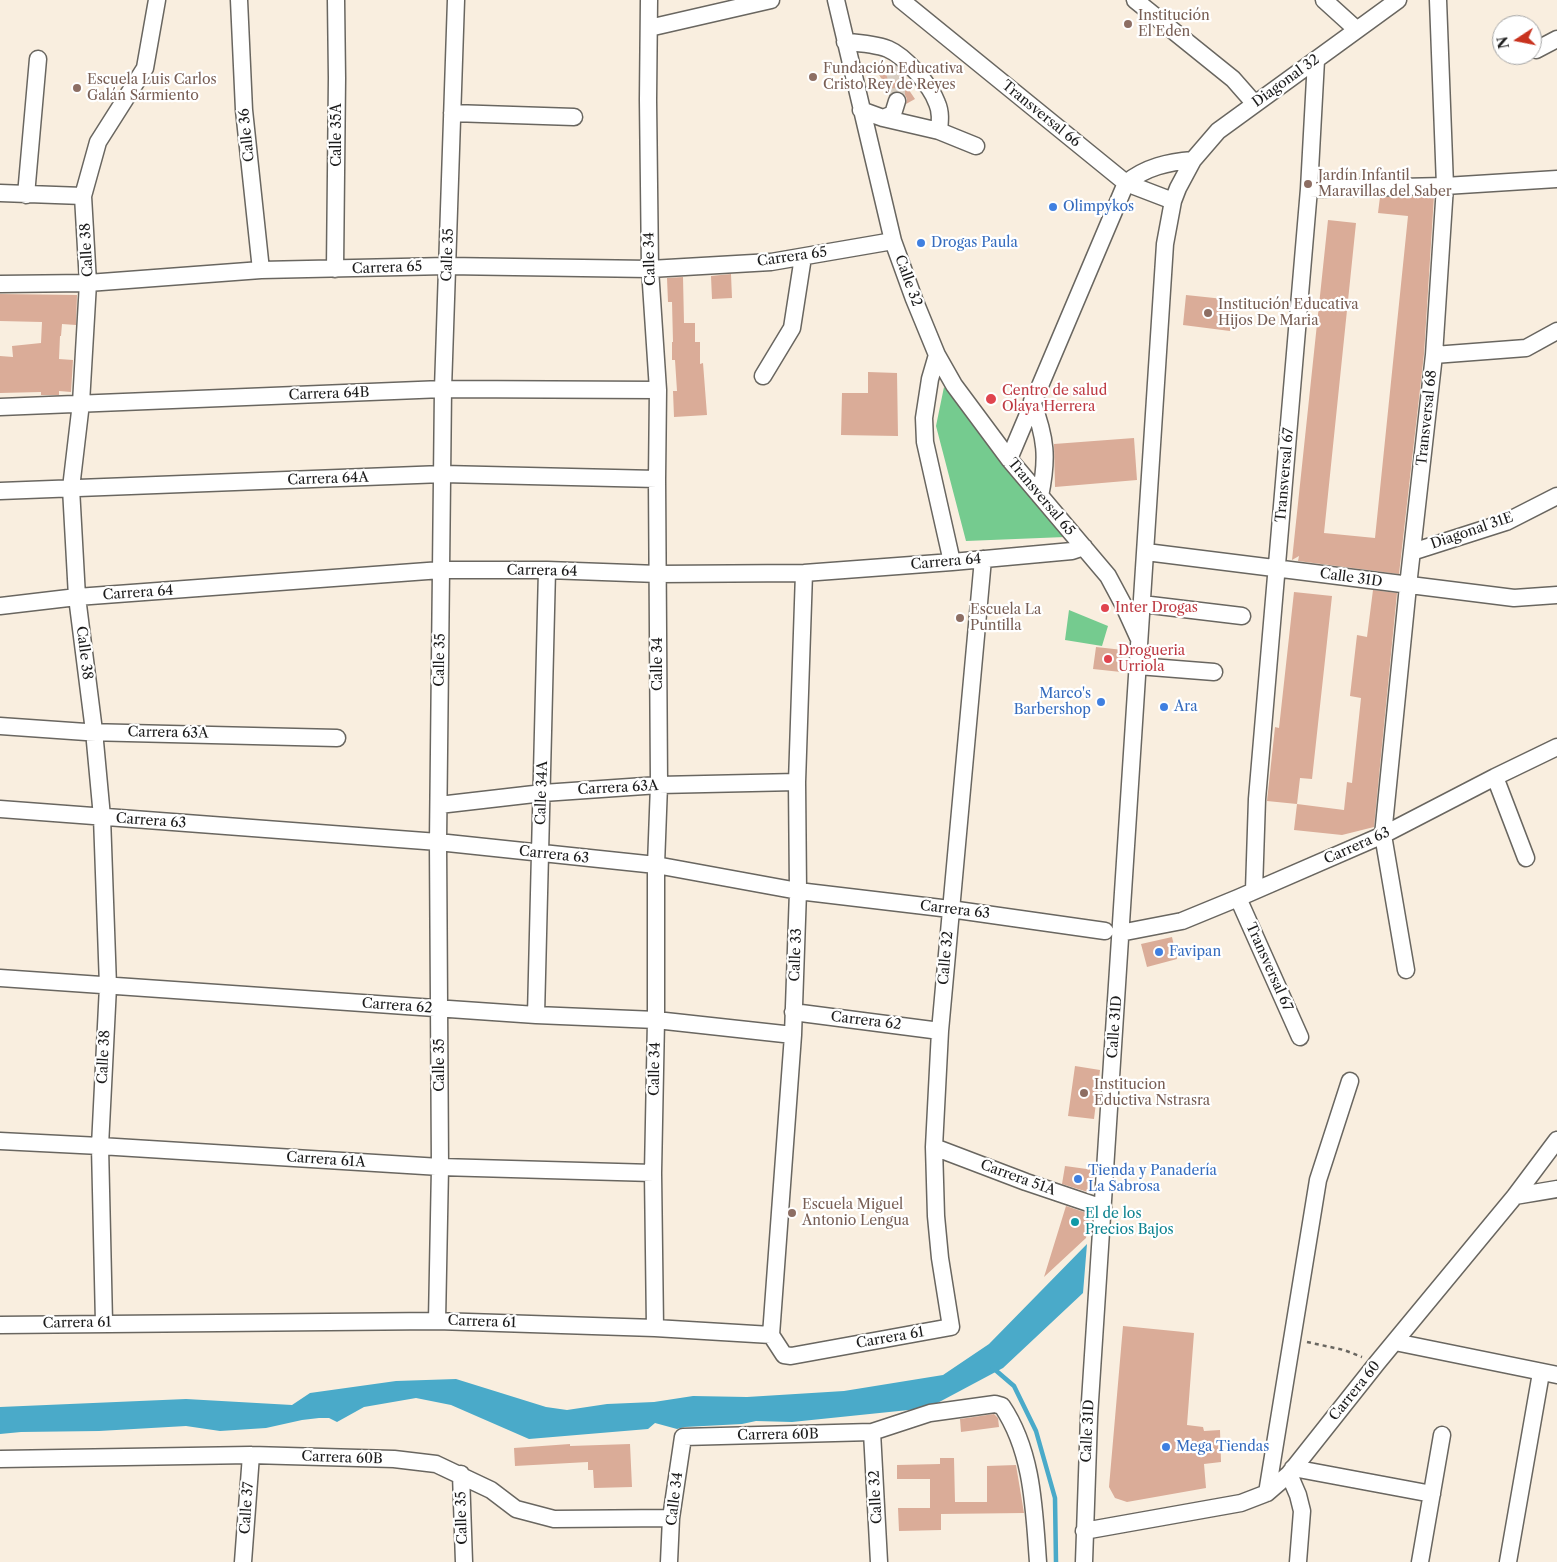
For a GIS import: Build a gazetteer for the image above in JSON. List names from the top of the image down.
{
  "streets": {
    "street": [
      "Diagonal 32",
      "Transversal 66",
      "Calle 36",
      "Calle 35A",
      "Calle 38",
      "Calle 35",
      "Carrera 65",
      "Calle 34",
      "Calle 32",
      "Carrera 64B",
      "Transversal 68",
      "Transversal 67",
      "Carrera 64A",
      "Transversal 65",
      "Diagonal 31E",
      "Carrera 64",
      "Calle 31D",
      "Carrera 63A",
      "Calle 34A",
      "Carrera 63",
      "Calle 33",
      "Carrera 62",
      "Carrera 61A",
      "Carrera 51A",
      "Carrera 61",
      "Carrera 60",
      "Carrera 60B",
      "Calle 37"
    ]
  },
  "crossings": [
    ["Diagonal 32", "Transversal 67"],
    ["Diagonal 32", "Calle 31D"],
    ["Transversal 66", "Calle 31D"],
    ["Calle 36", "Carrera 65"],
    ["Calle 35A", "Carrera 65"],
    ["Calle 38", "Carrera 65"],
    ["Calle 38", "Carrera 64B"],
    ["Calle 38", "Carrera 64A"],
    ["Calle 38", "Carrera 64"],
    ["Calle 38", "Carrera 63A"],
    ["Calle 38", "Carrera 63"],
    ["Calle 38", "Carrera 62"],
    ["Calle 38", "Carrera 61A"],
    ["Calle 38", "Carrera 61"],
    ["Calle 35", "Carrera 65"],
    ["Calle 35", "Carrera 64B"],
    ["Calle 35", "Carrera 64A"],
    ["Calle 35", "Carrera 64"],
    ["Calle 35", "Carrera 63A"],
    ["Calle 35", "Carrera 63"],
    ["Calle 35", "Carrera 62"],
    ["Calle 35", "Carrera 61A"],
    ["Calle 35", "Carrera 61"],
    ["Calle 35", "Carrera 60B"],
    ["Carrera 65", "Calle 34"],
    ["Carrera 65", "Calle 32"],
    ["Calle 34", "Carrera 64B"],
    ["Calle 34", "Carrera 64A"],
    ["Calle 34", "Carrera 64"],
    ["Calle 34", "Carrera 63A"],
    ["Calle 34", "Carrera 63"],
    ["Calle 34", "Carrera 62"],
    ["Calle 34", "Carrera 61A"],
    ["Calle 34", "Carrera 61"],
    ["Calle 34", "Carrera 60B"],
    ["Calle 32", "Transversal 65"],
    ["Calle 32", "Carrera 64"],
    ["Calle 32", "Carrera 63"],
    ["Calle 32", "Carrera 62"],
    ["Calle 32", "Carrera 51A"],
    ["Calle 32", "Carrera 61"],
    ["Calle 32", "Carrera 60B"],
    ["Transversal 68", "Diagonal 31E"],
    ["Transversal 68", "Calle 31D"],
    ["Transversal 68", "Carrera 63"],
    ["Transversal 67", "Calle 31D"],
    ["Transversal 67", "Carrera 63"],
    ["Transversal 65", "Carrera 64"],
    ["Transversal 65", "Calle 31D"],
    ["Carrera 64", "Calle 34A"],
    ["Carrera 64", "Calle 33"],
    ["Calle 31D", "Carrera 63"],
    ["Calle 31D", "Carrera 51A"],
    ["Calle 31D", "Carrera 60"],
    ["Carrera 63A", "Calle 34A"],
    ["Carrera 63A", "Calle 33"],
    ["Calle 34A", "Carrera 63"],
    ["Calle 34A", "Carrera 62"],
    ["Carrera 63", "Calle 33"],
    ["Calle 33", "Carrera 62"],
    ["Calle 33", "Carrera 61"],
    ["Carrera 60B", "Calle 37"]
  ],
  "places": [
    "Institución El Eden",
    "Fundación Educativa Cristo Rey de Reyes",
    "Escuela Luis Carlos Galán Sarmiento",
    "Jardín Infantil Maravillas del Saber",
    "Olimpykos",
    "Drogas Paula",
    "Institución Educativa Hijos De Maria",
    "Centro de salud Olaya Herrera",
    "Inter Drogas",
    "Escuela La Puntilla",
    "Drogueria Urriola",
    "Marco's Barbershop",
    "Ara",
    "Favipan",
    "Institucion Eductiva Nstrasra",
    "Tienda y Panadería La Sabrosa",
    "Escuela Miguel Antonio Lengua",
    "El de los Precios Bajos",
    "Mega Tiendas"
  ],
  "north": "left"
}
